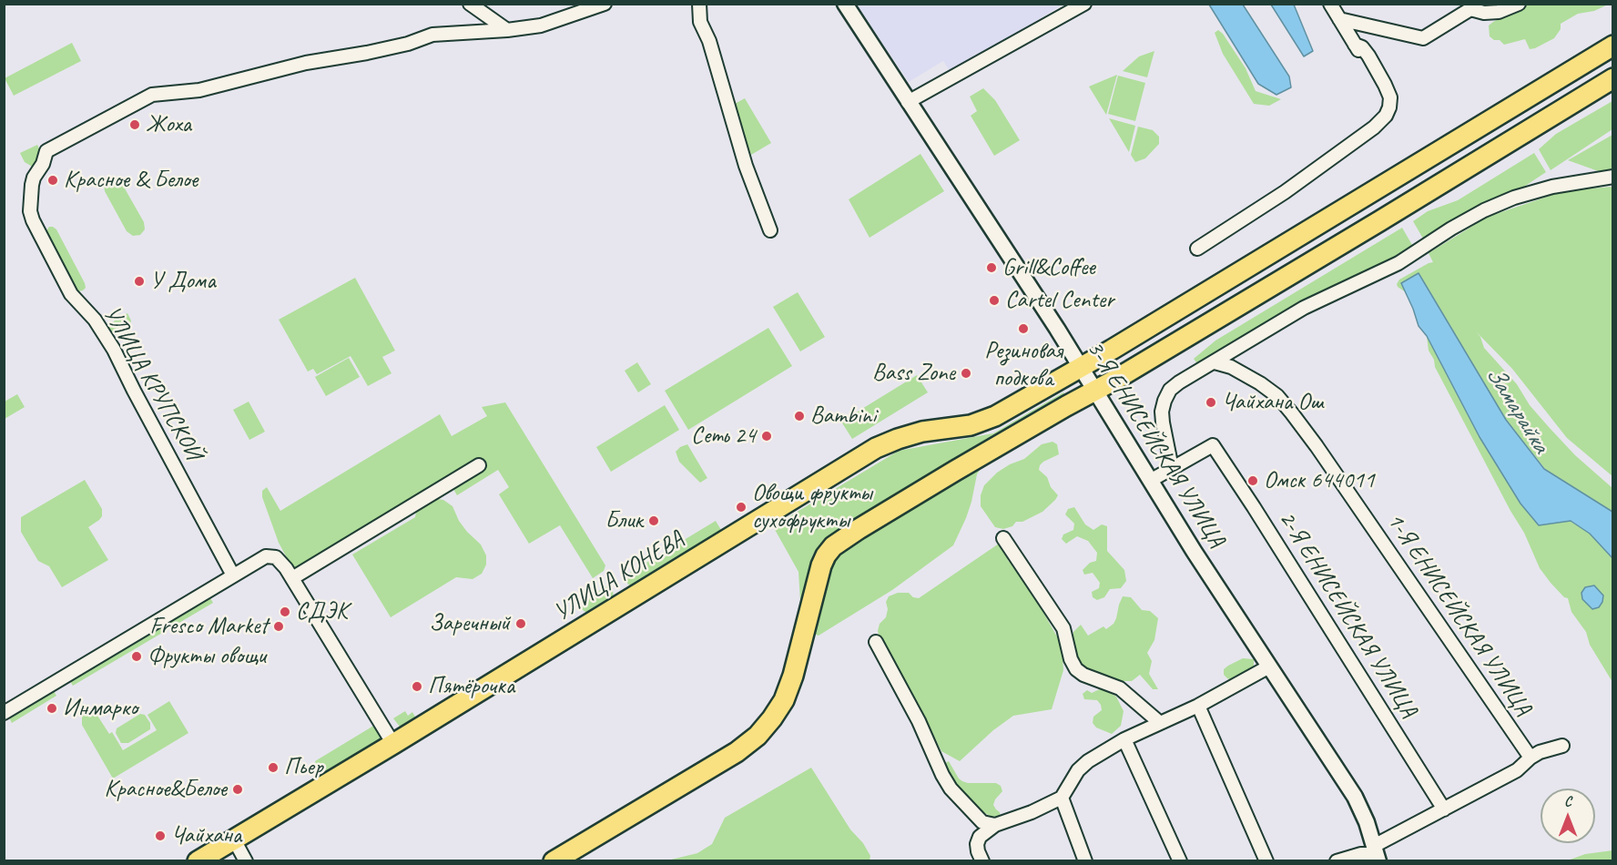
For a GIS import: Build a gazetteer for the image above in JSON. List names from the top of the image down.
{
  "streets": {
    "main road": ["УЛИЦА КОНЕВА"],
    "street": [
      "УЛИЦА КРУПСКОЙ",
      "3-Я ЕНИСЕЙСКАЯ УЛИЦА",
      "2-Я ЕНИСЕЙСКАЯ УЛИЦА",
      "1-Я ЕНИСЕЙСКАЯ УЛИЦА"
    ]
  },
  "crossings": [
    ["3-Я ЕНИСЕЙСКАЯ УЛИЦА", "УЛИЦА КОНЕВА"]
  ],
  "water": ["Замарайка"],
  "places": [
    "Жоха",
    "Красное & Белое",
    "Grill&Coffee",
    "У Дома",
    "Cartel Center",
    "Резиновая подкова",
    "Bass Zone",
    "Чайхана Ош",
    "Bambini",
    "Сеть 24",
    "Омск 644011",
    "Овощи фрукты сухофрукты",
    "Блик",
    "СДЭК",
    "Заречный",
    "Fresco Market",
    "Фрукты овощи",
    "Пятёрочка",
    "Инмарко",
    "Пьер",
    "Красное&Белое",
    "Чайхана"
  ],
  "north": "top"
}
